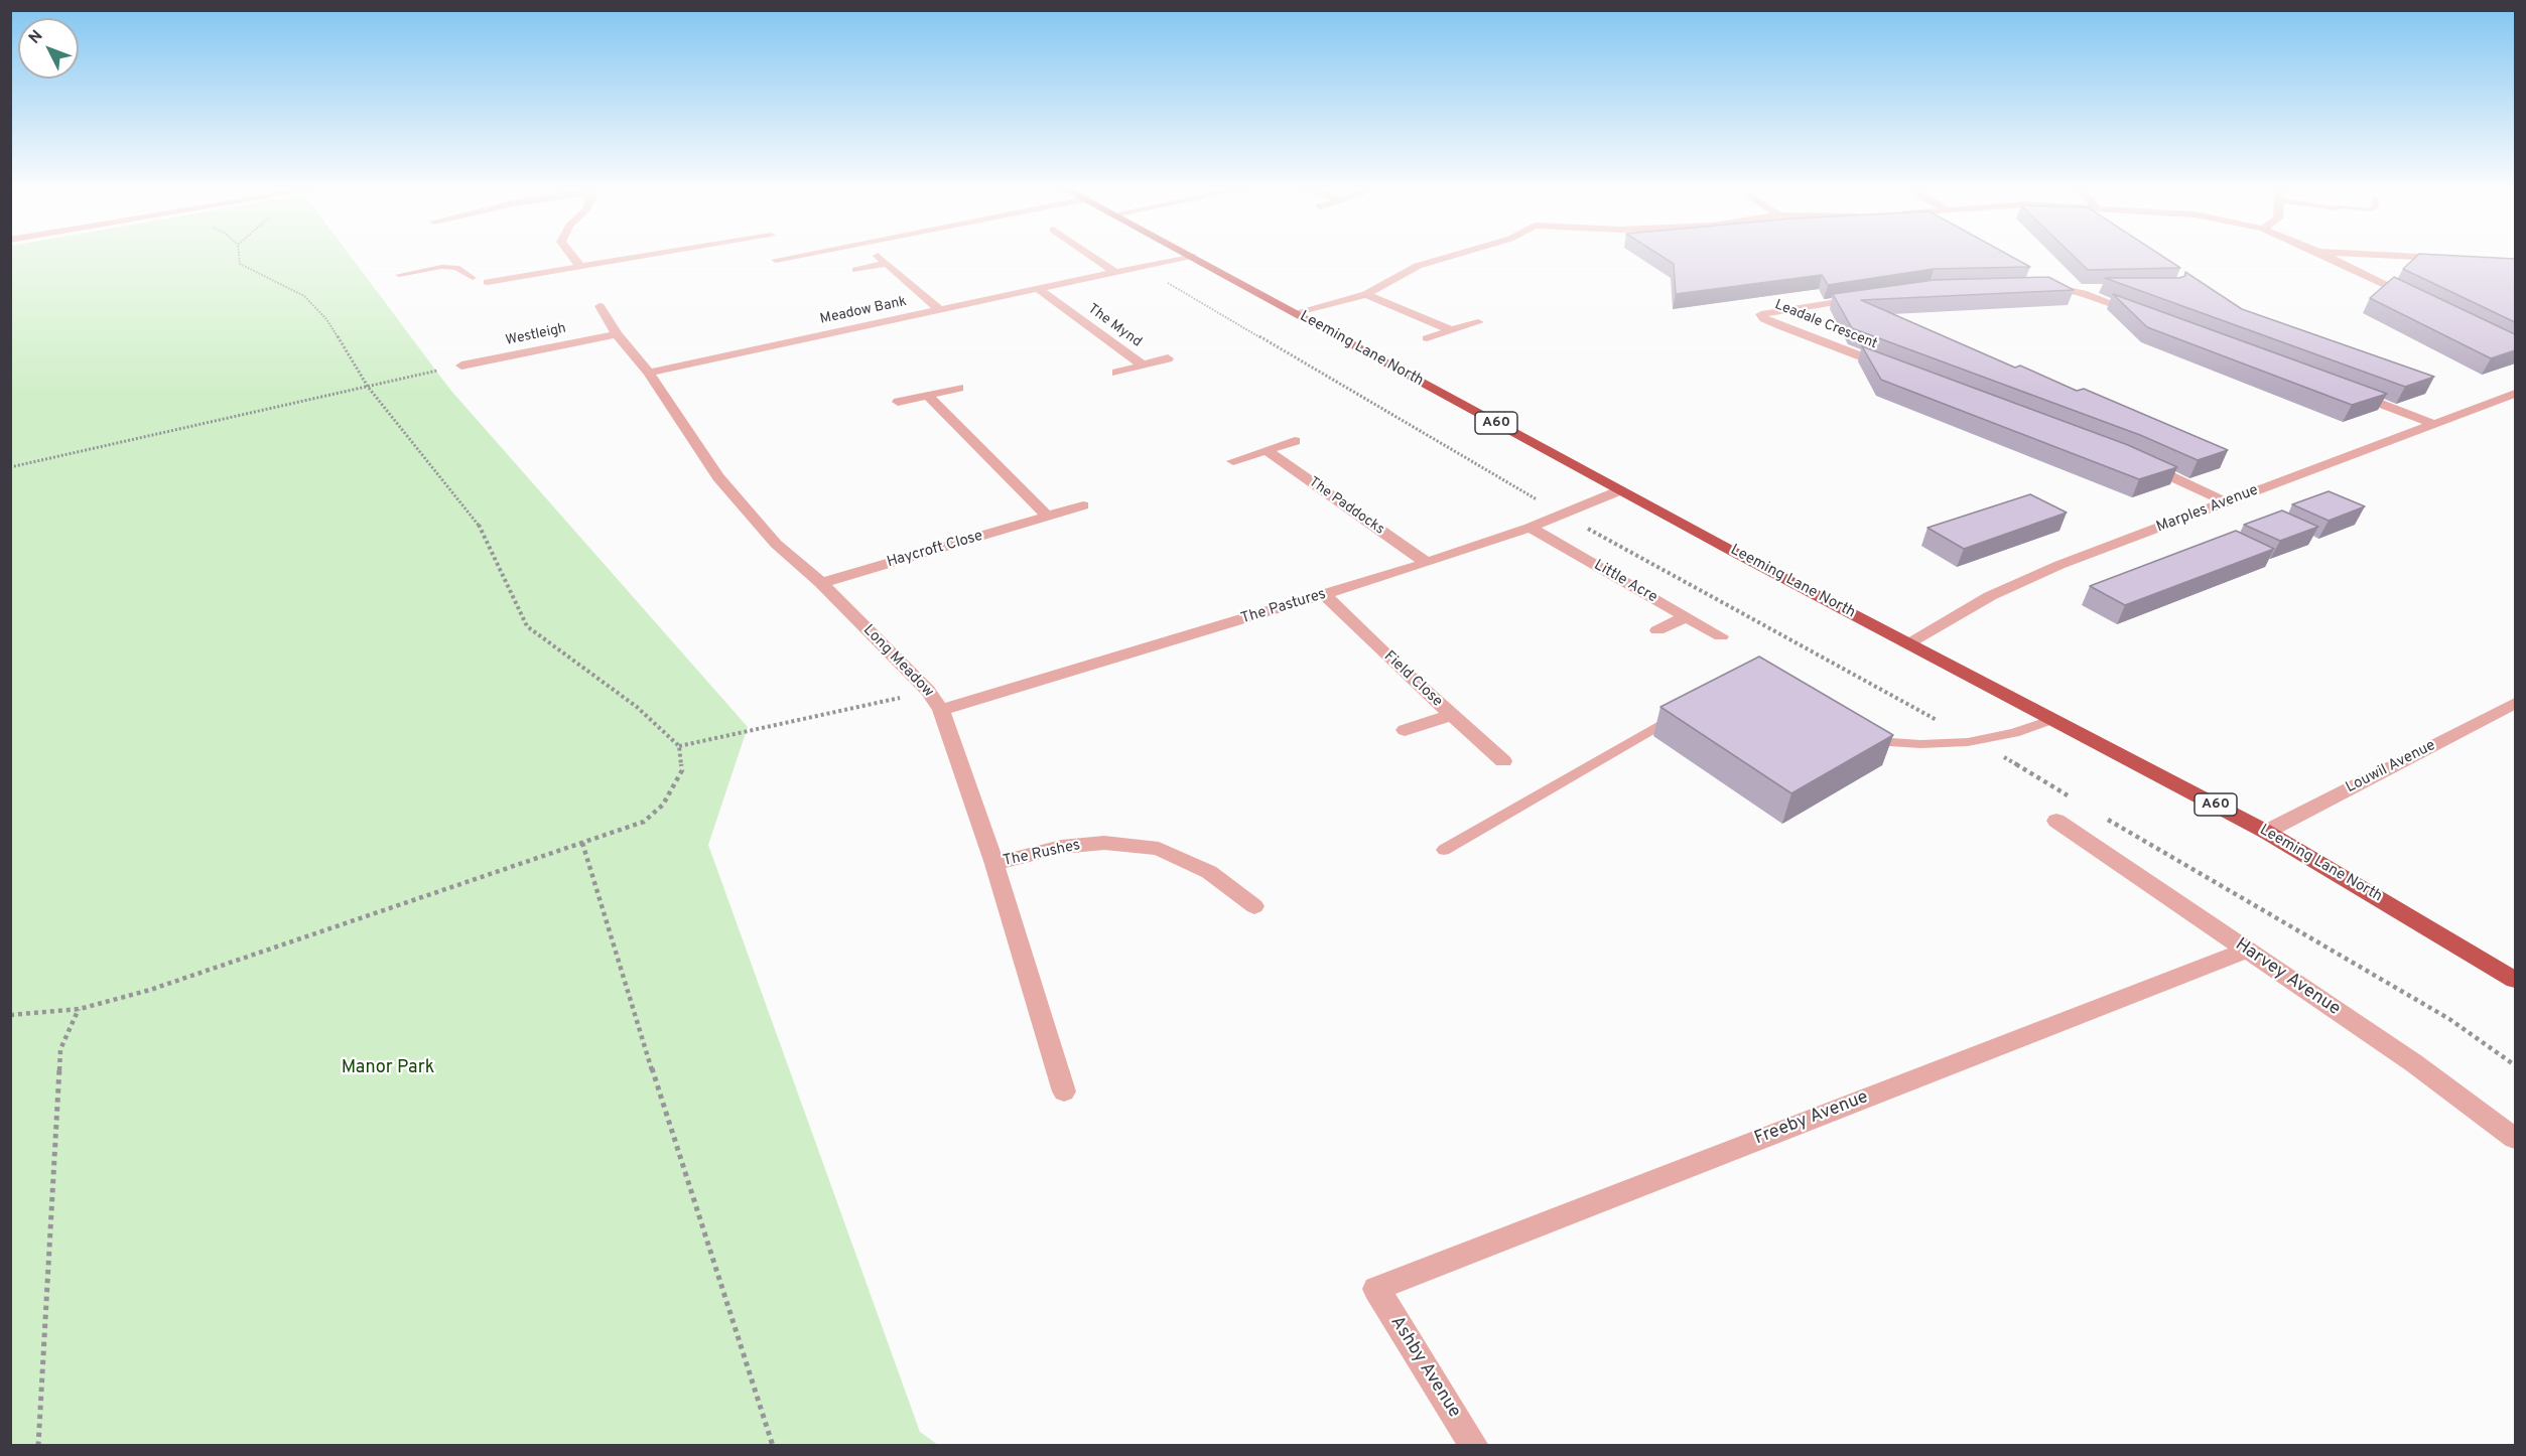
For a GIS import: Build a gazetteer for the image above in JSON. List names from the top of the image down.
{
  "streets": {
    "highway": ["Leeming Lane North", "A60"],
    "street": [
      "Meadow Bank",
      "Leadale Crescent",
      "The Mynd",
      "Westleigh",
      "The Paddocks",
      "Marples Avenue",
      "Haycroft Close",
      "Little Acre",
      "The Pastures",
      "Long Meadow",
      "Field Close",
      "Louwil Avenue",
      "The Rushes",
      "Harvey Avenue",
      "Freeby Avenue",
      "Ashby Avenue"
    ]
  },
  "crossings": [
    ["Meadow Bank", "The Mynd"],
    ["Meadow Bank", "Long Meadow"],
    ["Westleigh", "Long Meadow"],
    ["Leeming Lane North", "Marples Avenue"],
    ["Leeming Lane North", "The Pastures"],
    ["Leeming Lane North", "Louwil Avenue"],
    ["The Paddocks", "The Pastures"],
    ["Haycroft Close", "Long Meadow"],
    ["Little Acre", "The Pastures"],
    ["The Pastures", "Long Meadow"],
    ["The Pastures", "Field Close"],
    ["Long Meadow", "The Rushes"],
    ["Harvey Avenue", "Freeby Avenue"],
    ["Freeby Avenue", "Ashby Avenue"]
  ],
  "parks": ["Manor Park"],
  "north": "top left"
}
